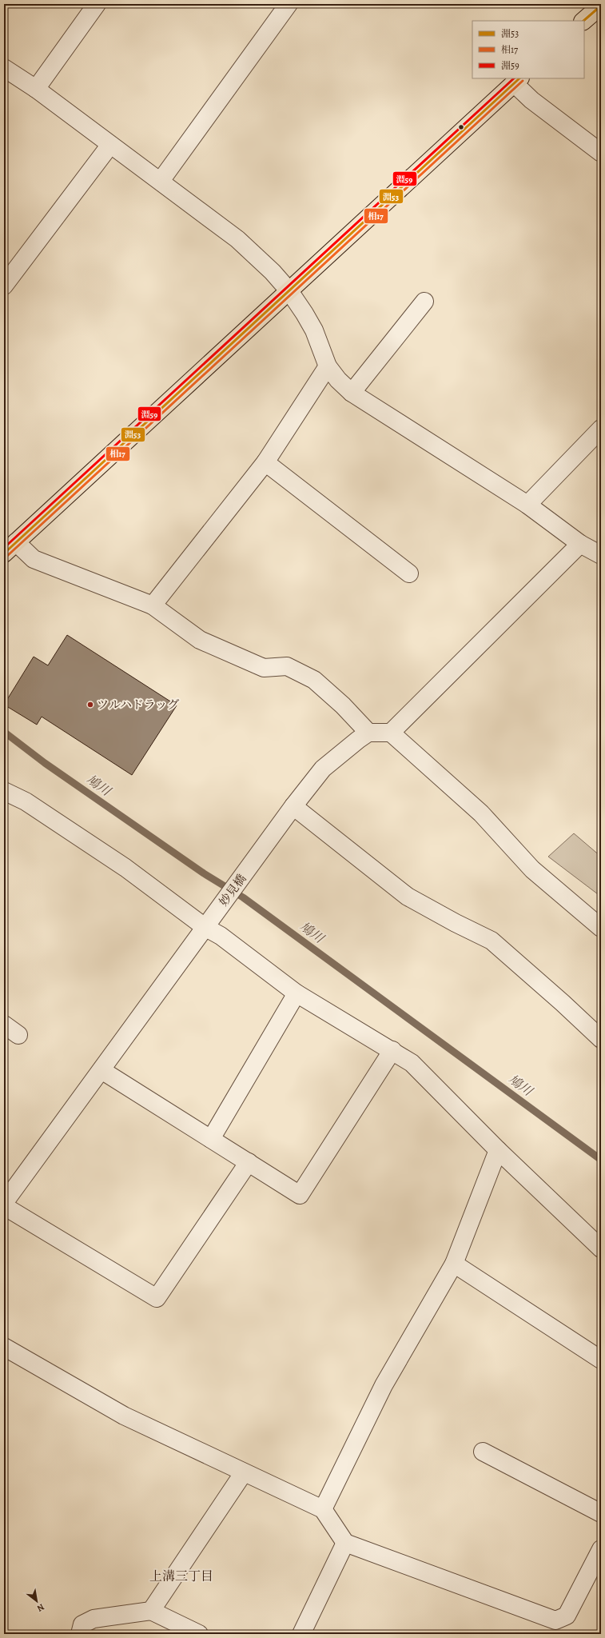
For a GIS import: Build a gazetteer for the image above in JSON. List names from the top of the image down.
{
  "streets": {
    "street": ["妙見橋"]
  },
  "districts": ["上溝三丁目"],
  "water": ["鳩川"],
  "places": ["ツルハドラッグ"],
  "lines": ["transit line 淵53", "transit line 淵59", "transit line 相17"],
  "legend": ["淵53", "相17", "淵59"],
  "north": "bottom right"
}
